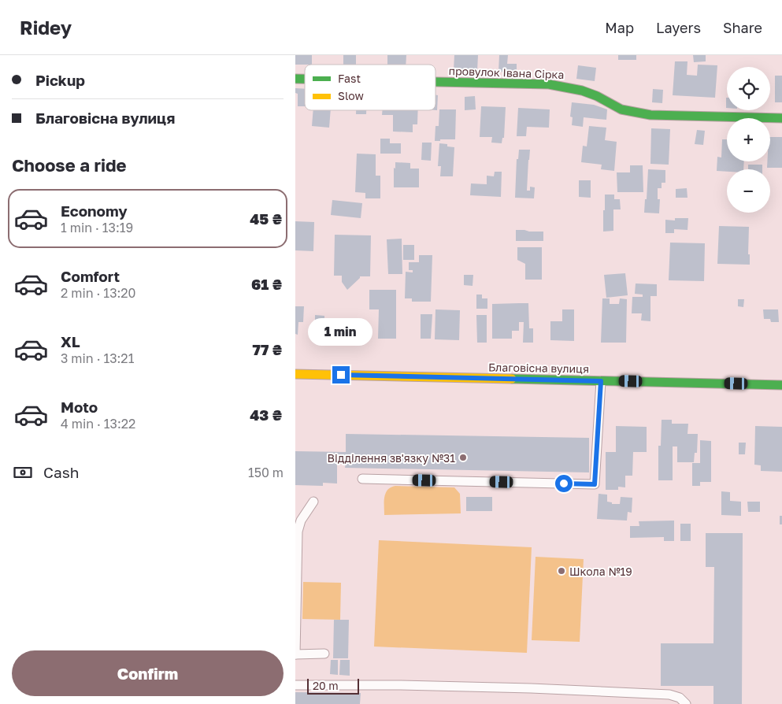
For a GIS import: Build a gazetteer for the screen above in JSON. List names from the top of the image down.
{
  "streets": {
    "street": ["провулок Івана Сірка", "Благовісна вулиця"]
  },
  "places": ["Відділення зв'язку №31", "Школа №19"],
  "legend": ["Fast", "Slow"],
  "scale_bar": "20 m",
  "page": {
    "header": "Ridey",
    "nav": ["Map", "Layers", "Share"],
    "banner": ["Pickup", "Благовісна вулиця"],
    "map_buttons": ["+", "−"],
    "heading": "Choose a ride",
    "list": [
      {
        "name": "Economy",
        "note": "1 min · 13:19",
        "value": "45 ₴"
      },
      {
        "name": "Comfort",
        "note": "2 min · 13:20",
        "value": "61 ₴"
      },
      {
        "name": "XL",
        "note": "3 min · 13:21",
        "value": "77 ₴"
      },
      {
        "name": "Moto",
        "note": "4 min · 13:22",
        "value": "43 ₴"
      }
    ],
    "bubble": "1 min",
    "pay": ["Cash", "150 m"],
    "buttons": "Confirm",
    "scale": "20 m"
  }
}
